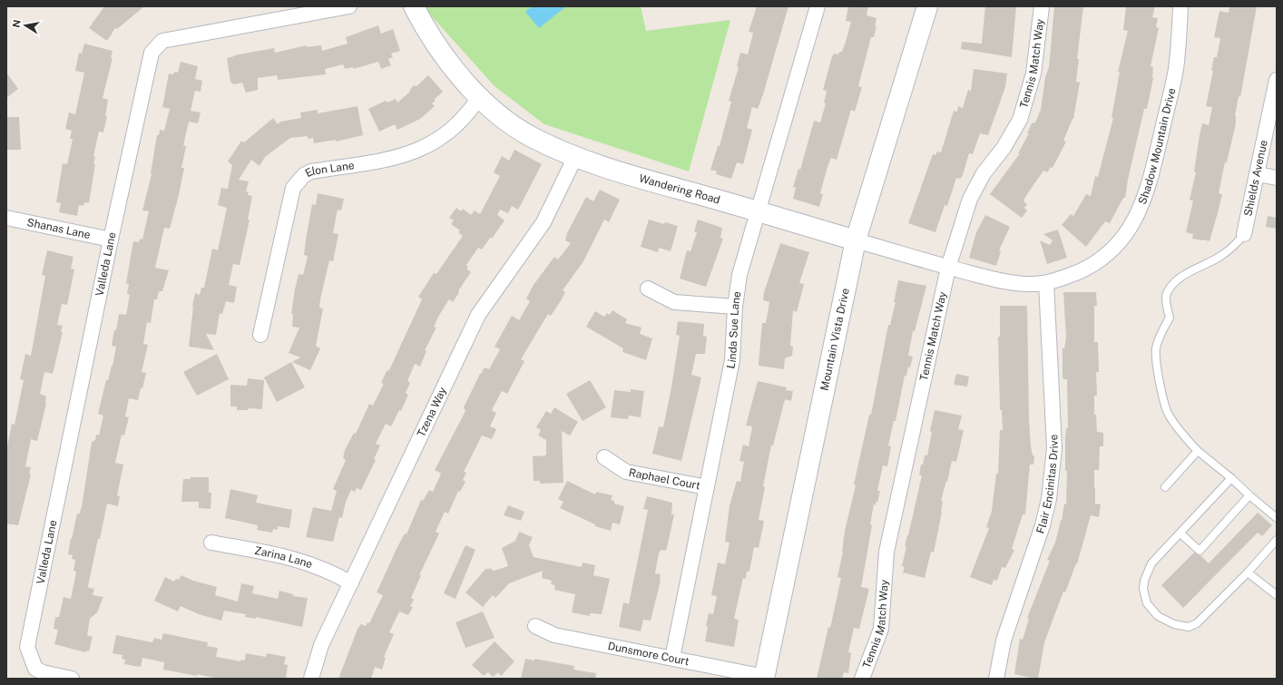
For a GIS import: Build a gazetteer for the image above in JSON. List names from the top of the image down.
{
  "streets": {
    "main road": ["Wandering Road", "Mountain Vista Drive"],
    "street": [
      "Tennis Match Way",
      "Shadow Mountain Drive",
      "Elon Lane",
      "Shields Avenue",
      "Shanas Lane",
      "Valleda Lane",
      "Linda Sue Lane",
      "Tzena Way",
      "Raphael Court",
      "Flair Encinitas Drive",
      "Zarina Lane",
      "Dunsmore Court"
    ]
  },
  "crossings": [
    ["Tennis Match Way", "Wandering Road"],
    ["Shadow Mountain Drive", "Wandering Road"],
    ["Shadow Mountain Drive", "Flair Encinitas Drive"],
    ["Elon Lane", "Wandering Road"],
    ["Wandering Road", "Linda Sue Lane"],
    ["Wandering Road", "Mountain Vista Drive"],
    ["Wandering Road", "Tzena Way"],
    ["Wandering Road", "Flair Encinitas Drive"],
    ["Shanas Lane", "Valleda Lane"],
    ["Linda Sue Lane", "Raphael Court"],
    ["Linda Sue Lane", "Dunsmore Court"],
    ["Mountain Vista Drive", "Dunsmore Court"],
    ["Tzena Way", "Zarina Lane"]
  ],
  "north": "left"
}
